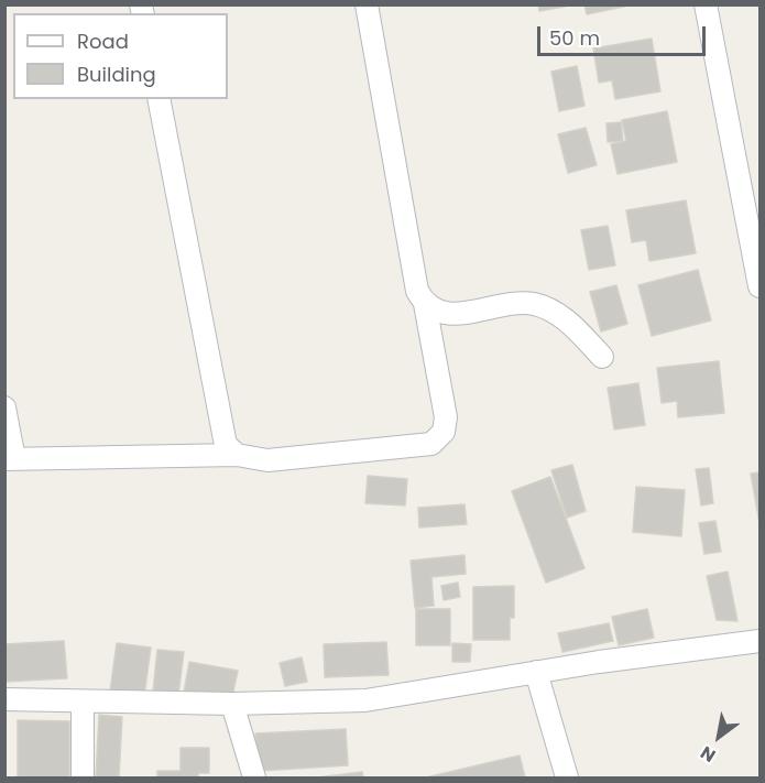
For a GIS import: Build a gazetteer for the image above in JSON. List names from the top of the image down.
{
  "legend": ["Road", "Building"],
  "scale_bar": "50 m",
  "north": "bottom left"
}
